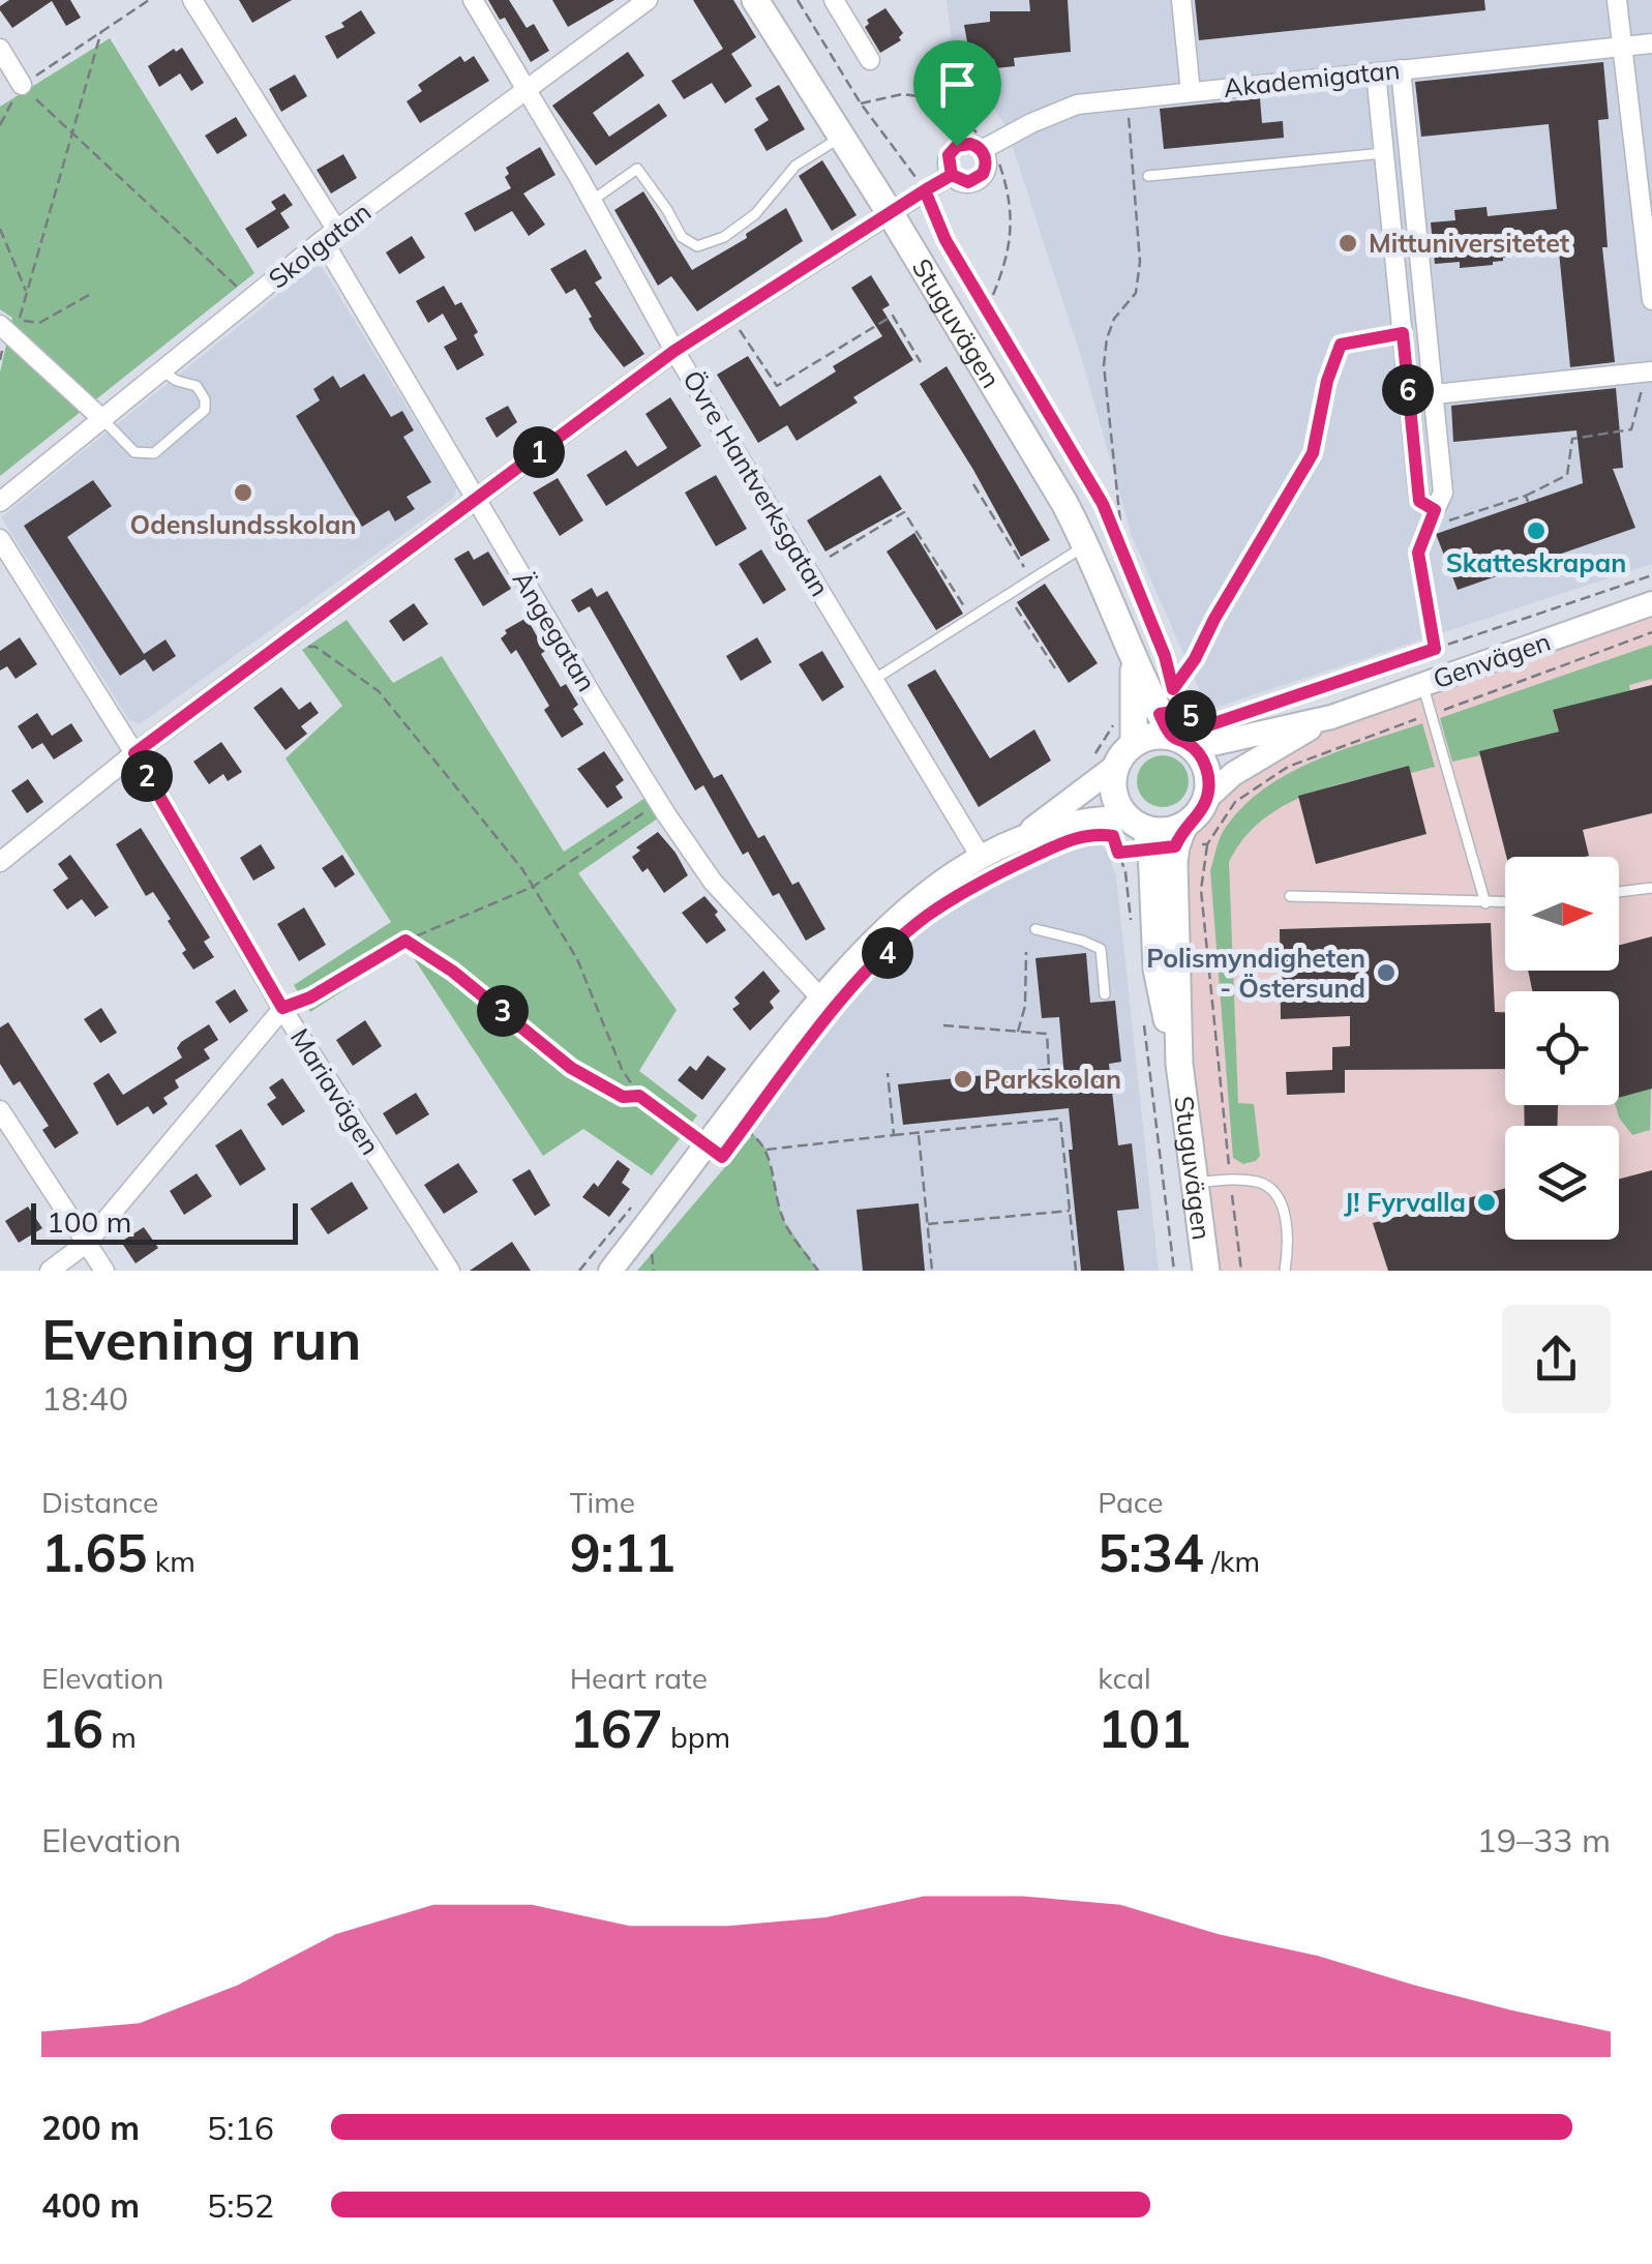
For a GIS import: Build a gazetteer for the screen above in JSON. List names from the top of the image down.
{
  "streets": {
    "main road": ["Stuguvägen"],
    "street": [
      "Akademigatan",
      "Skolgatan",
      "Övre Hantverksgatan",
      "Ängegatan",
      "Genvägen",
      "Mariavägen"
    ]
  },
  "crossings": [
    ["Skolgatan", "Övre Hantverksgatan"],
    ["Skolgatan", "Ängegatan"],
    ["Stuguvägen", "Genvägen"]
  ],
  "places": [
    "Mittuniversitetet",
    "Odenslundsskolan",
    "Skatteskrapan",
    "Polismyndigheten - Östersund",
    "Parkskolan",
    "J! Fyrvalla"
  ],
  "scale_bar": "100 m",
  "north": "right",
  "page": {
    "pins": [
      "6",
      "1",
      "5",
      "2",
      "4",
      "3"
    ],
    "scale": "100 m",
    "heading": ["Evening run", "18:40"],
    "stats": [
      ["Distance", "1.65 km"],
      ["Time", "9:11"],
      ["Pace", "5:34 /km"],
      ["Elevation", "16 m"],
      ["Heart rate", "167 bpm"],
      ["kcal", "101"]
    ],
    "chart": ["Elevation", "19–33 m"],
    "list": [
      {
        "name": "200 m",
        "note": "5:16"
      },
      {
        "name": "400 m",
        "note": "5:52"
      }
    ]
  }
}
